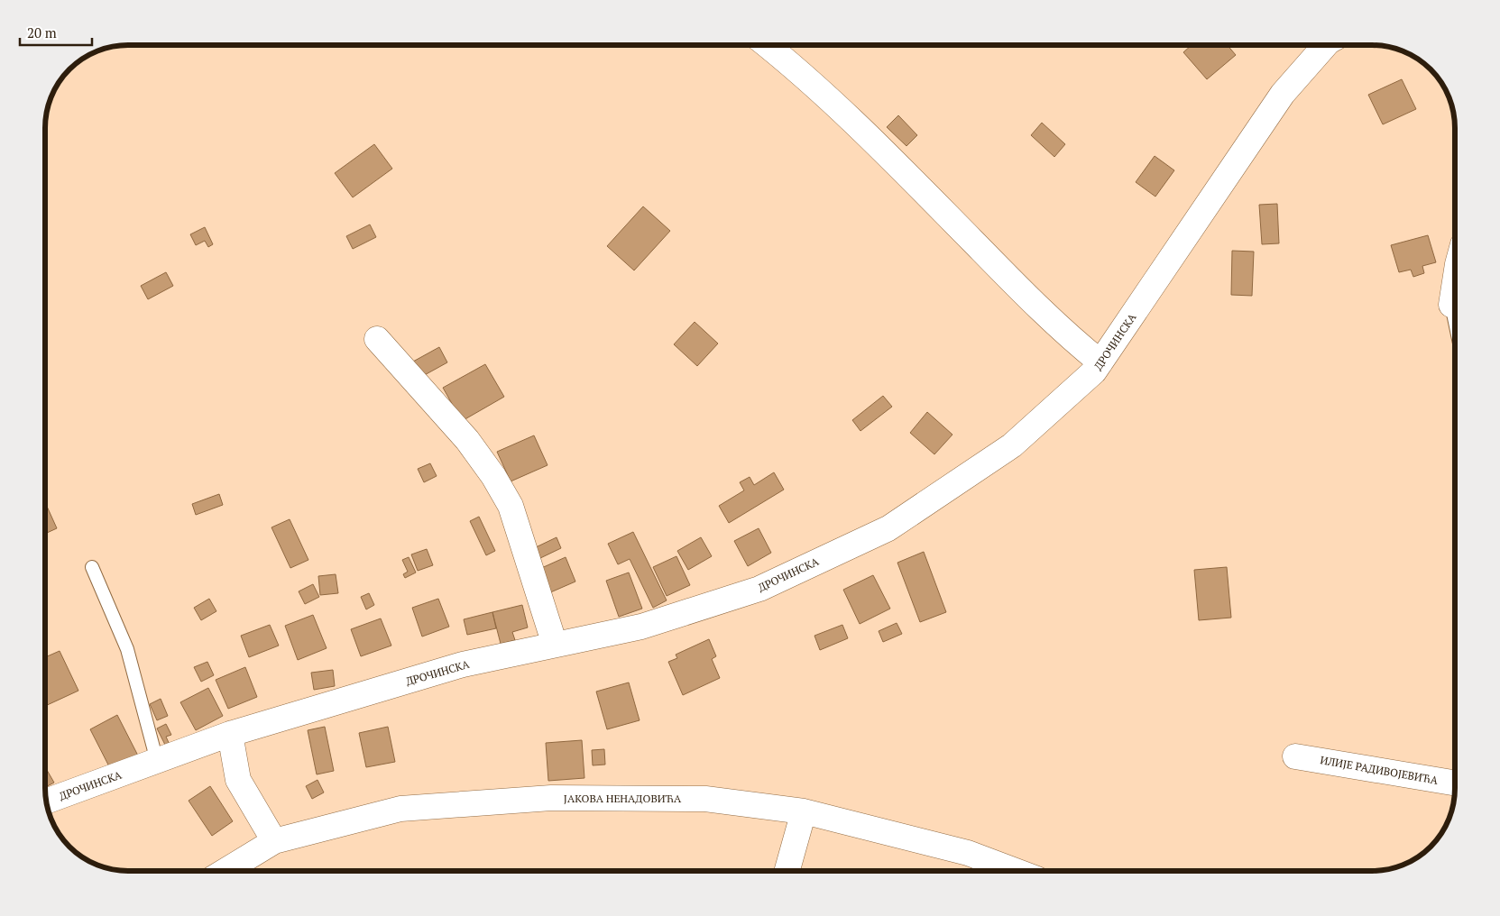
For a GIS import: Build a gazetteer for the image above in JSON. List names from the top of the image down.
{
  "streets": {
    "street": ["ДРОЧИНСКА", "ИЛИЈЕ РАДИВОЈЕВИЋА", "ЈАКОВА НЕНАДОВИЋА"]
  },
  "scale_bar": "20 m"
}
